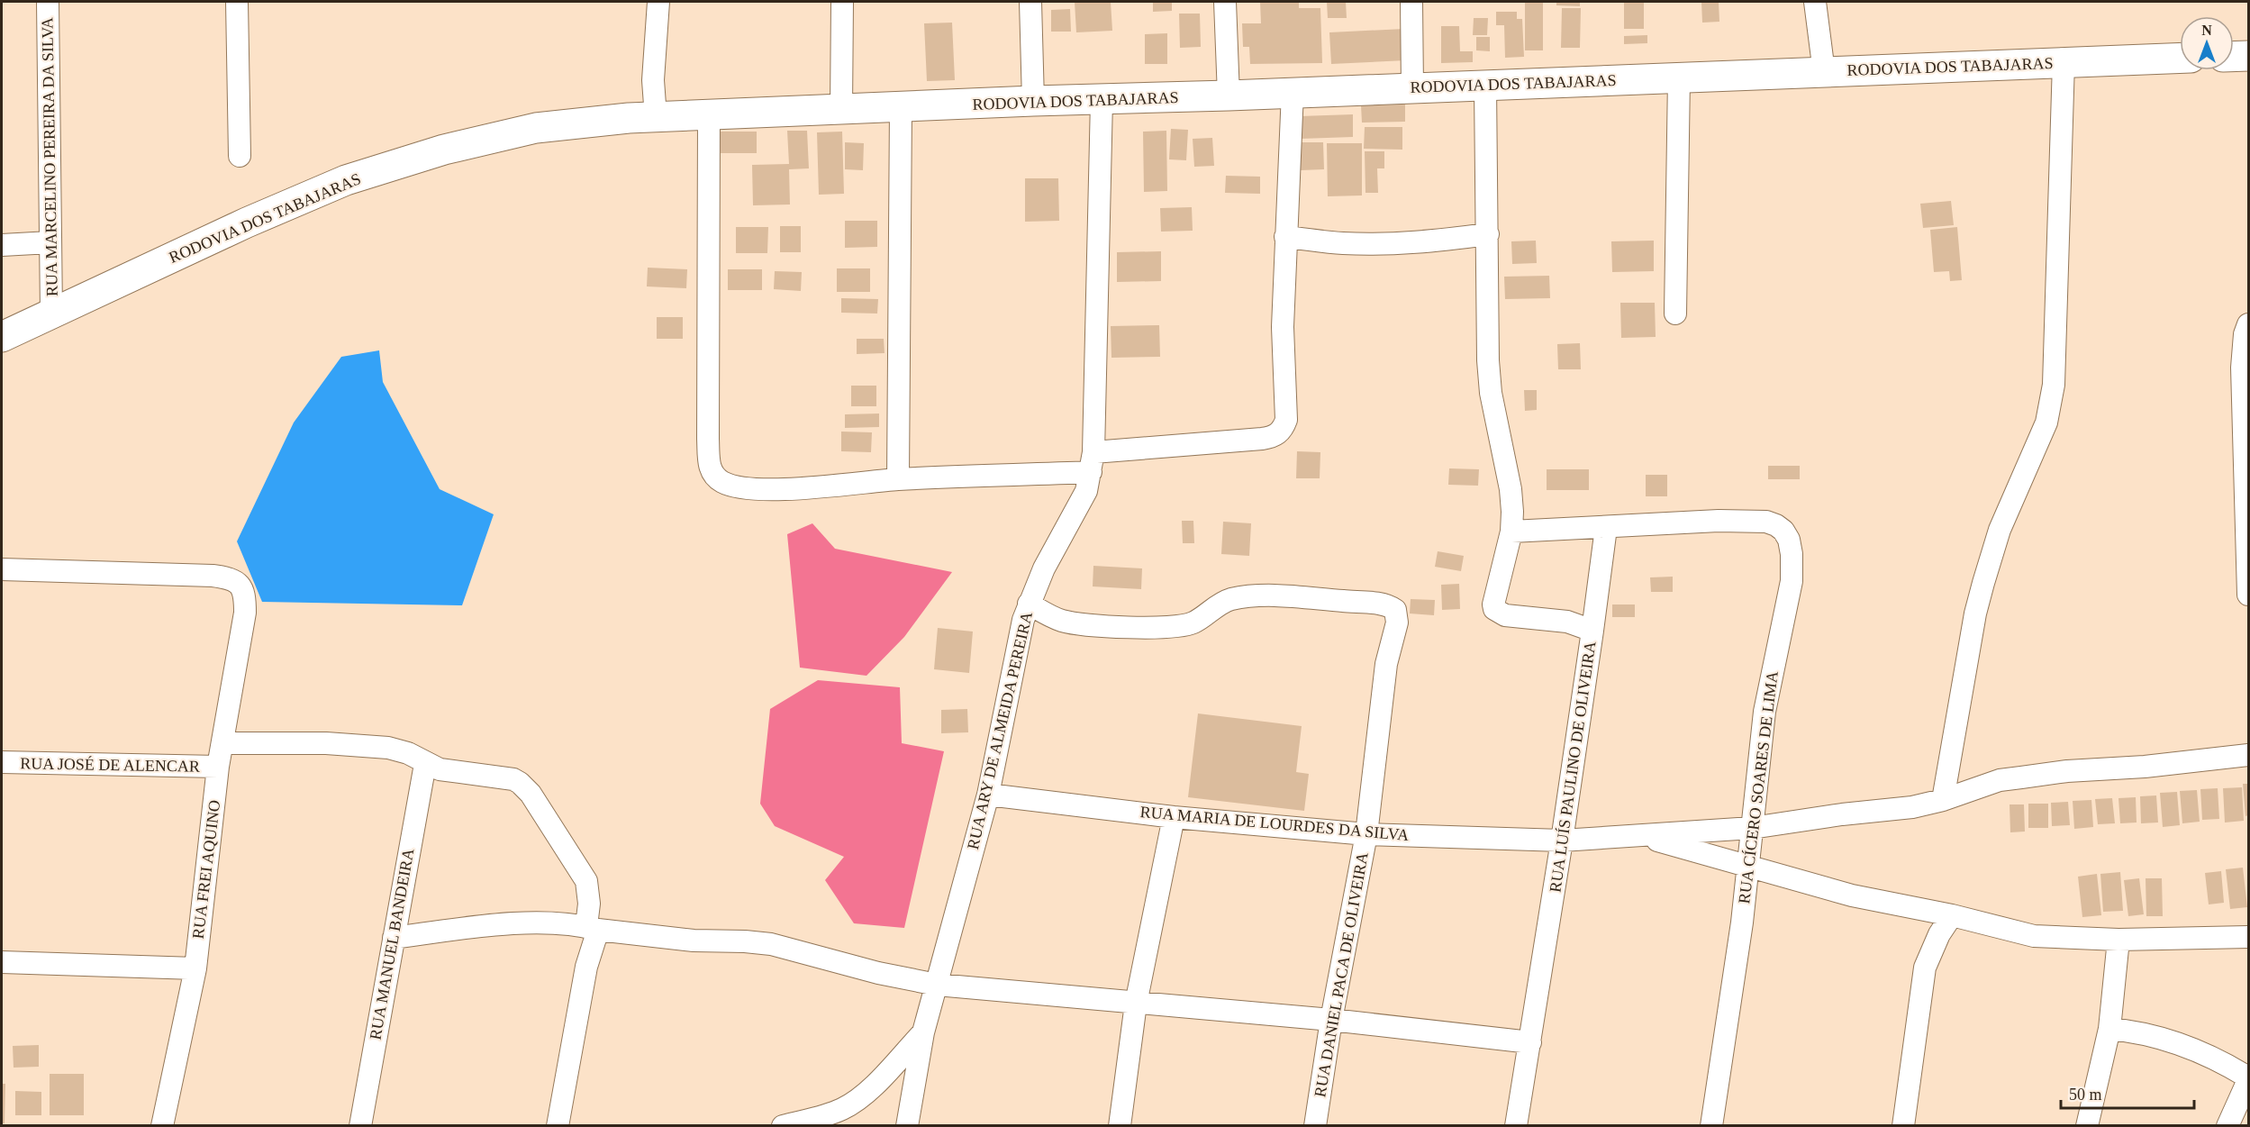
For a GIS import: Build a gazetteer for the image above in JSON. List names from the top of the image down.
{
  "streets": {
    "main road": ["RODOVIA DOS TABAJARAS"],
    "street": [
      "RUA MARCELINO PEREIRA DA SILVA",
      "RUA ARY DE ALMEIDA PEREIRA",
      "RUA JOSÉ DE ALENCAR",
      "RUA LUÍS PAULINO DE OLIVEIRA",
      "RUA CÍCERO SOARES DE LIMA",
      "RUA MARIA DE LOURDES DA SILVA",
      "RUA FREI AQUINO",
      "RUA MANUEL BANDEIRA",
      "RUA DANIEL PACA DE OLIVEIRA"
    ]
  },
  "crossings": [
    ["RODOVIA DOS TABAJARAS", "RUA MARCELINO PEREIRA DA SILVA"],
    ["RODOVIA DOS TABAJARAS", "RUA ARY DE ALMEIDA PEREIRA"],
    ["RODOVIA DOS TABAJARAS", "RUA LUÍS PAULINO DE OLIVEIRA"],
    ["RUA ARY DE ALMEIDA PEREIRA", "RUA MARIA DE LOURDES DA SILVA"],
    ["RUA ARY DE ALMEIDA PEREIRA", "RUA DANIEL PACA DE OLIVEIRA"],
    ["RUA JOSÉ DE ALENCAR", "RUA FREI AQUINO"],
    ["RUA LUÍS PAULINO DE OLIVEIRA", "RUA CÍCERO SOARES DE LIMA"],
    ["RUA LUÍS PAULINO DE OLIVEIRA", "RUA MARIA DE LOURDES DA SILVA"],
    ["RUA CÍCERO SOARES DE LIMA", "RUA MARIA DE LOURDES DA SILVA"],
    ["RUA MARIA DE LOURDES DA SILVA", "RUA DANIEL PACA DE OLIVEIRA"]
  ],
  "scale_bar": "50 m",
  "north": "top"
}
